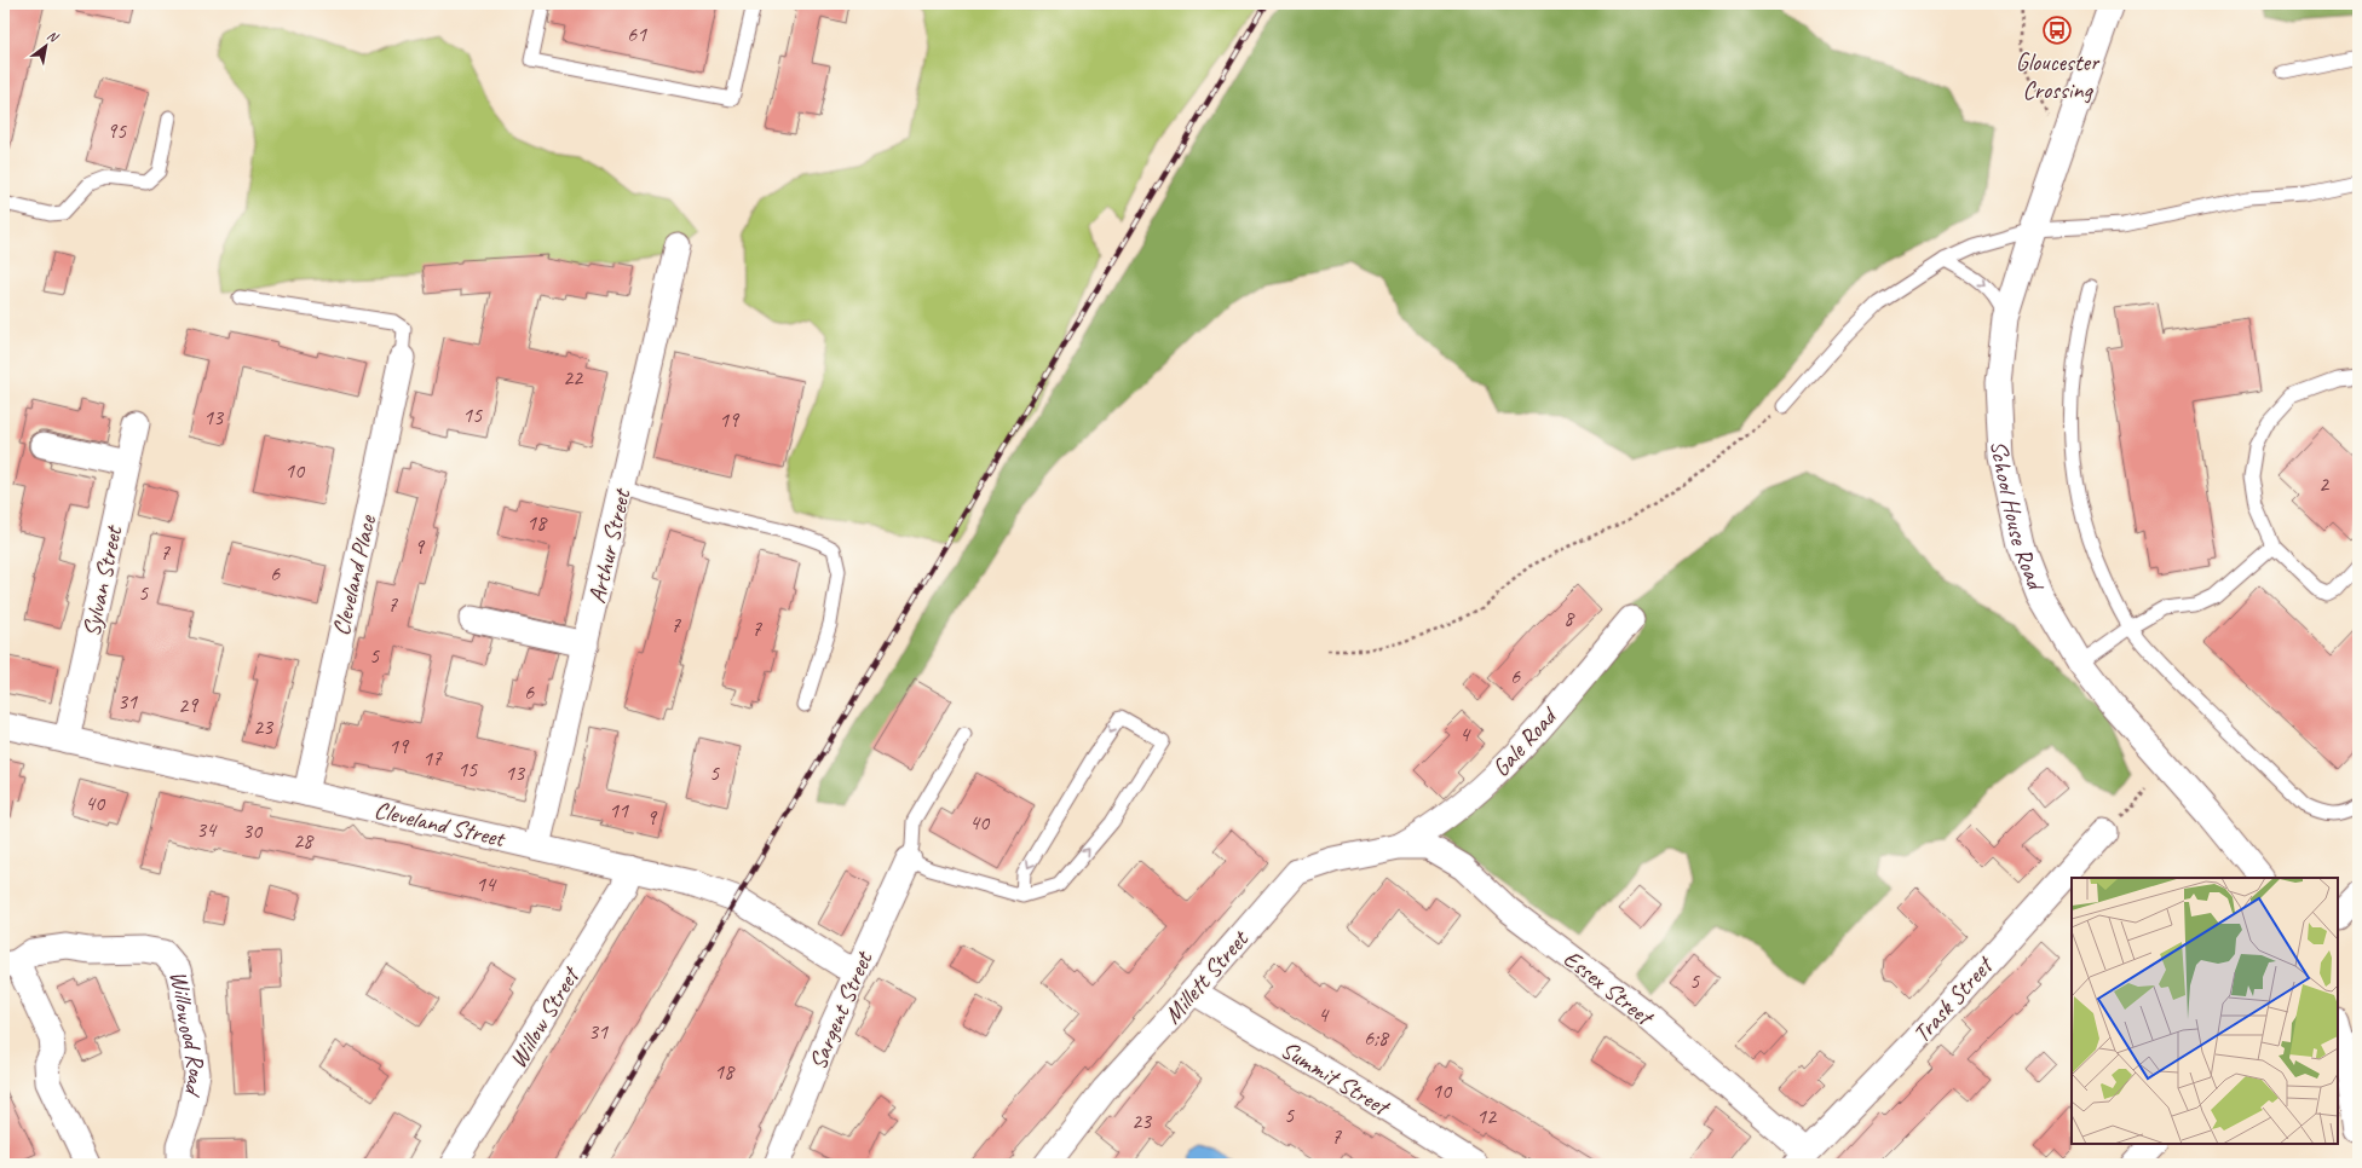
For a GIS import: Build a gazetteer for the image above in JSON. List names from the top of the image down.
{
  "streets": {
    "street": [
      "School House Road",
      "Arthur Street",
      "Cleveland Place",
      "Sylvan Street",
      "Gale Road",
      "Cleveland Street",
      "Millett Street",
      "Essex Street",
      "Trask Street",
      "Sargent Street",
      "Willow Street",
      "Willowood Road",
      "Summit Street"
    ]
  },
  "crossings": [
    ["Arthur Street", "Cleveland Street"],
    ["Cleveland Place", "Cleveland Street"],
    ["Sylvan Street", "Cleveland Street"],
    ["Gale Road", "Millett Street"],
    ["Gale Road", "Essex Street"],
    ["Cleveland Street", "Sargent Street"],
    ["Cleveland Street", "Willow Street"],
    ["Millett Street", "Essex Street"],
    ["Millett Street", "Summit Street"],
    ["Essex Street", "Trask Street"]
  ],
  "places": {
    "bus stop": ["Gloucester Crossing"]
  },
  "house_numbers": [
    "61",
    "95",
    "22",
    "15",
    "13",
    "19",
    "10",
    "2",
    "18",
    "9",
    "7",
    "6",
    "5",
    "7",
    "8",
    "7",
    "7",
    "5",
    "6",
    "6",
    "31",
    "29",
    "23",
    "4",
    "19",
    "17",
    "15",
    "13",
    "5",
    "40",
    "11",
    "9",
    "40",
    "34",
    "30",
    "28",
    "14",
    "5",
    "4",
    "31",
    "6;8",
    "18",
    "10",
    "5",
    "12",
    "23",
    "7"
  ],
  "north": "top right"
}
